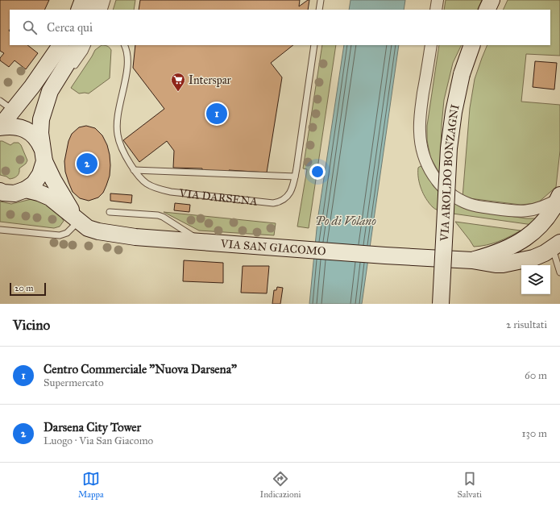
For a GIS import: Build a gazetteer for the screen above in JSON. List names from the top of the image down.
{
  "streets": {
    "main road": ["VIA AROLDO BONZAGNI", "VIA SAN GIACOMO"],
    "lane": ["VIA DARSENA"]
  },
  "water": ["Po di Volano"],
  "places": {
    "supermarket": ["Interspar"]
  },
  "scale_bar": "20 m",
  "page": {
    "search": "Cerca qui",
    "pins": ["1", "2"],
    "scale": "20 m",
    "heading": ["Vicino", "2 risultati"],
    "list": [
      {
        "mark": "1",
        "name": "Centro Commerciale \"Nuova Darsena\"",
        "note": "Supermercato",
        "value": "60 m"
      },
      {
        "mark": "2",
        "name": "Darsena City Tower",
        "note": "Luogo · Via San Giacomo",
        "value": "130 m"
      }
    ],
    "nav": ["Mappa", "Indicazioni", "Salvati"]
  }
}
